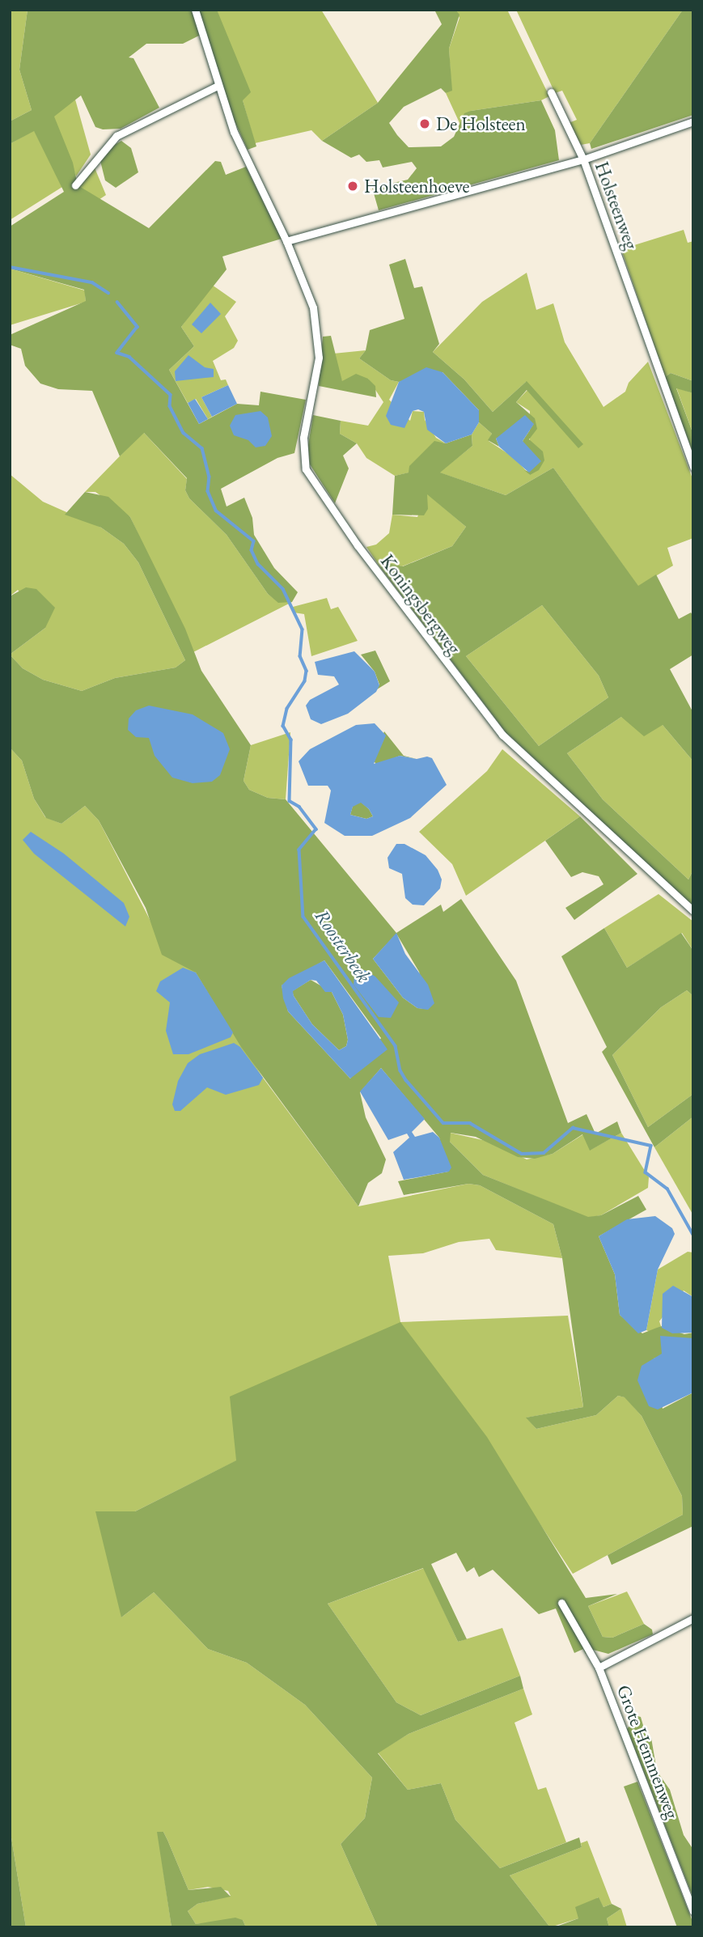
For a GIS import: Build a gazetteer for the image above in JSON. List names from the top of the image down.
{
  "streets": {
    "street": ["Holsteenweg", "Koningsbergweg", "Grote Hemmenweg"]
  },
  "crossings": [
    ["Holsteenweg", "Koningsbergweg"]
  ],
  "water": ["Roosterbeek"],
  "places": ["De Holsteen", "Holsteenhoeve"]
}
